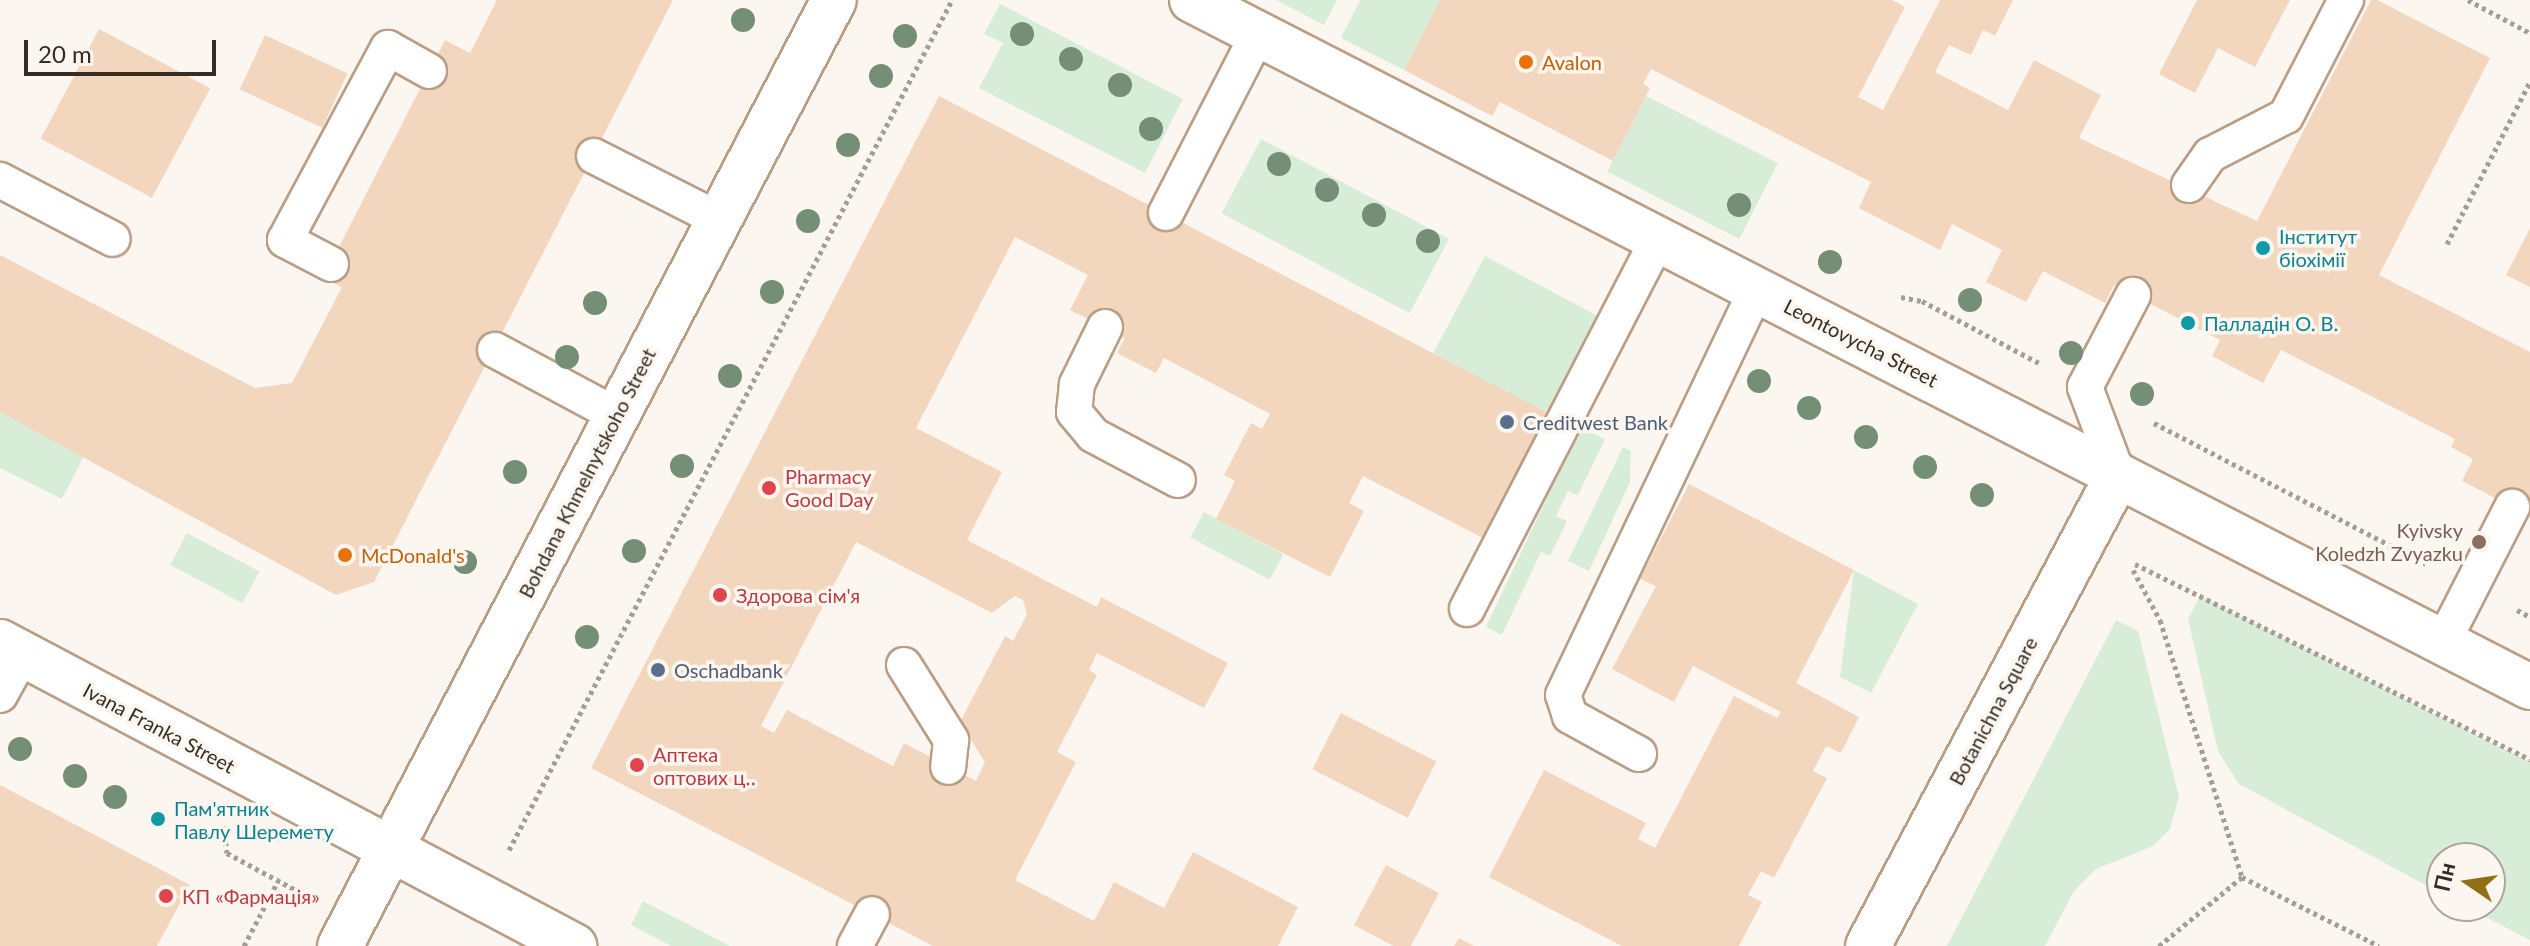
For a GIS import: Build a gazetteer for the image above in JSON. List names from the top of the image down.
{
  "streets": {
    "street": [
      "Leontovycha Street",
      "Bohdana Khmelnytskoho Street",
      "Botanichna Square",
      "Ivana Franka Street"
    ]
  },
  "crossings": [
    ["Leontovycha Street", "Botanichna Square"],
    ["Bohdana Khmelnytskoho Street", "Ivana Franka Street"]
  ],
  "places": [
    "Avalon",
    "Інститут біохімії",
    "Палладін О. В.",
    "Creditwest Bank",
    "Pharmacy Good Day",
    "Kyivsky Koledzh Zvyazku",
    "McDonald's",
    "Здорова сім'я",
    "Oschadbank",
    "Аптека оптових ц‥",
    "Пам'ятник Павлу Шеремету",
    "КП «Фармація»"
  ],
  "scale_bar": "20 m",
  "north": "left"
}
